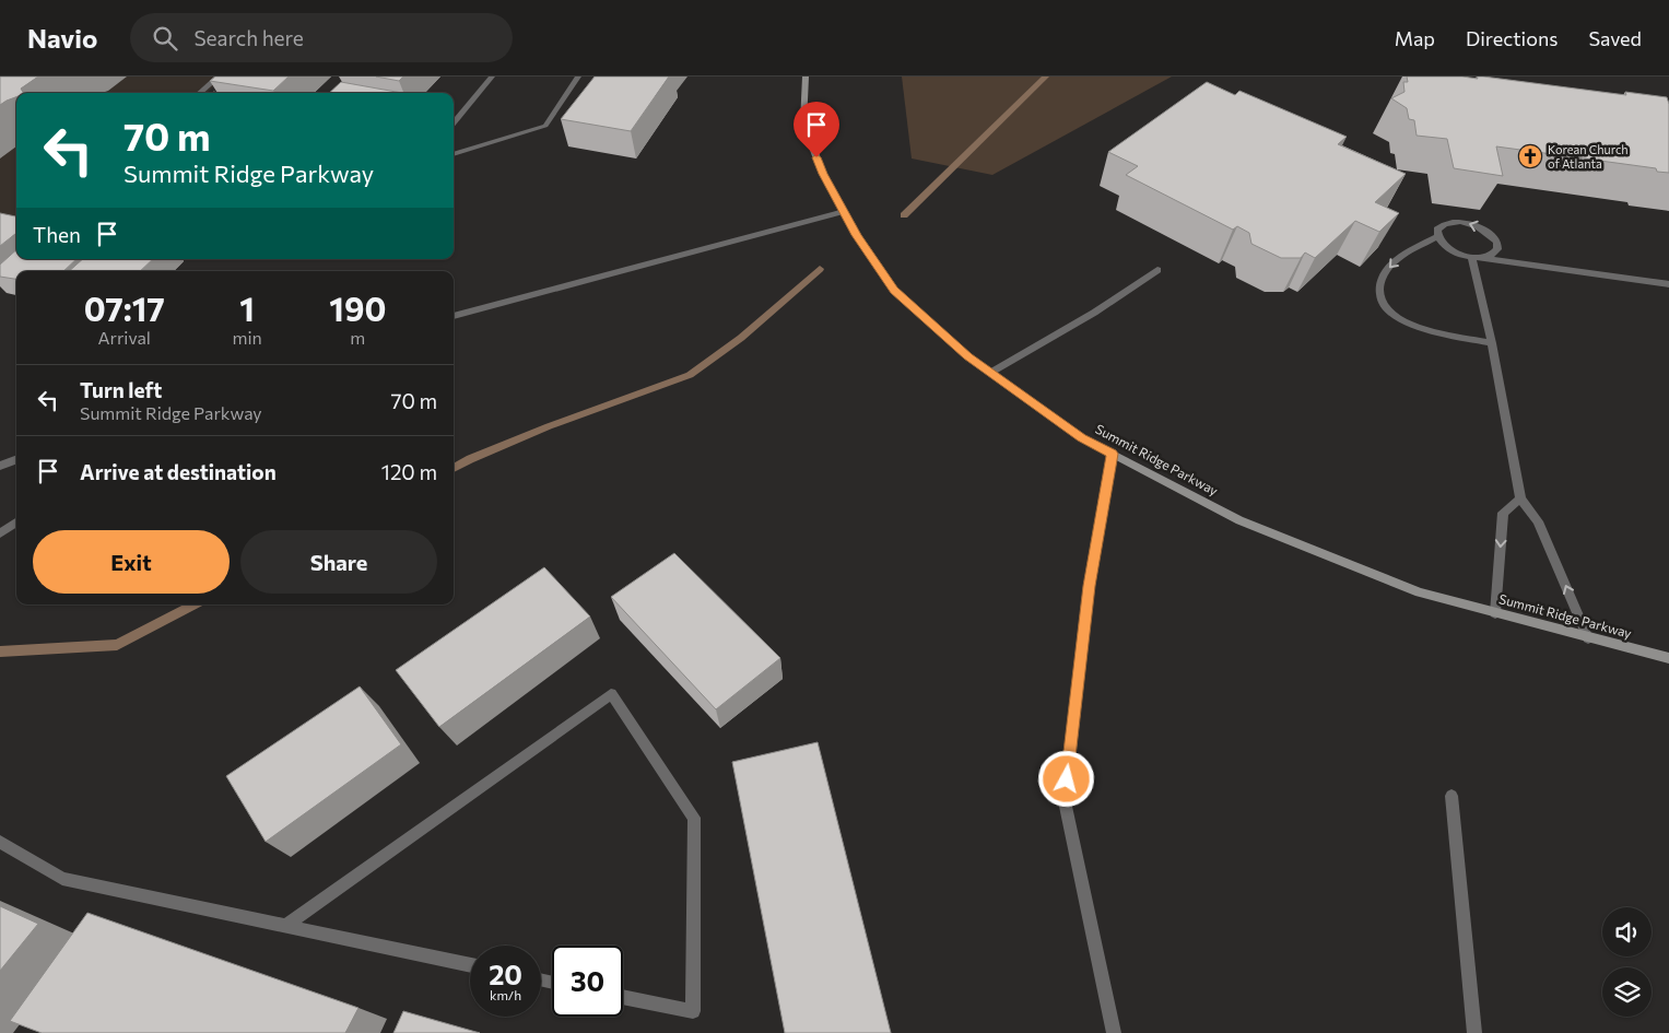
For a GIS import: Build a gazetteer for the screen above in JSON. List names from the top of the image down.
{
  "streets": {
    "street": ["Summit Ridge Parkway"]
  },
  "places": {
    "church": ["Korean Church of Atlanta"]
  },
  "page": {
    "header": "Navio",
    "search": "Search here",
    "nav": ["Map", "Directions", "Saved"],
    "turn": ["70 m", "Summit Ridge Parkway"],
    "then": "Then",
    "eta": [
      "07:17",
      "Arrival",
      "1",
      "min",
      "190",
      "m"
    ],
    "list": [
      {
        "name": "Turn left",
        "note": "Summit Ridge Parkway",
        "value": "70 m"
      },
      {
        "name": "Arrive at destination",
        "value": "120 m"
      }
    ],
    "buttons": ["Exit", "Share"],
    "speed": "20 km/h",
    "limit": "30"
  }
}
